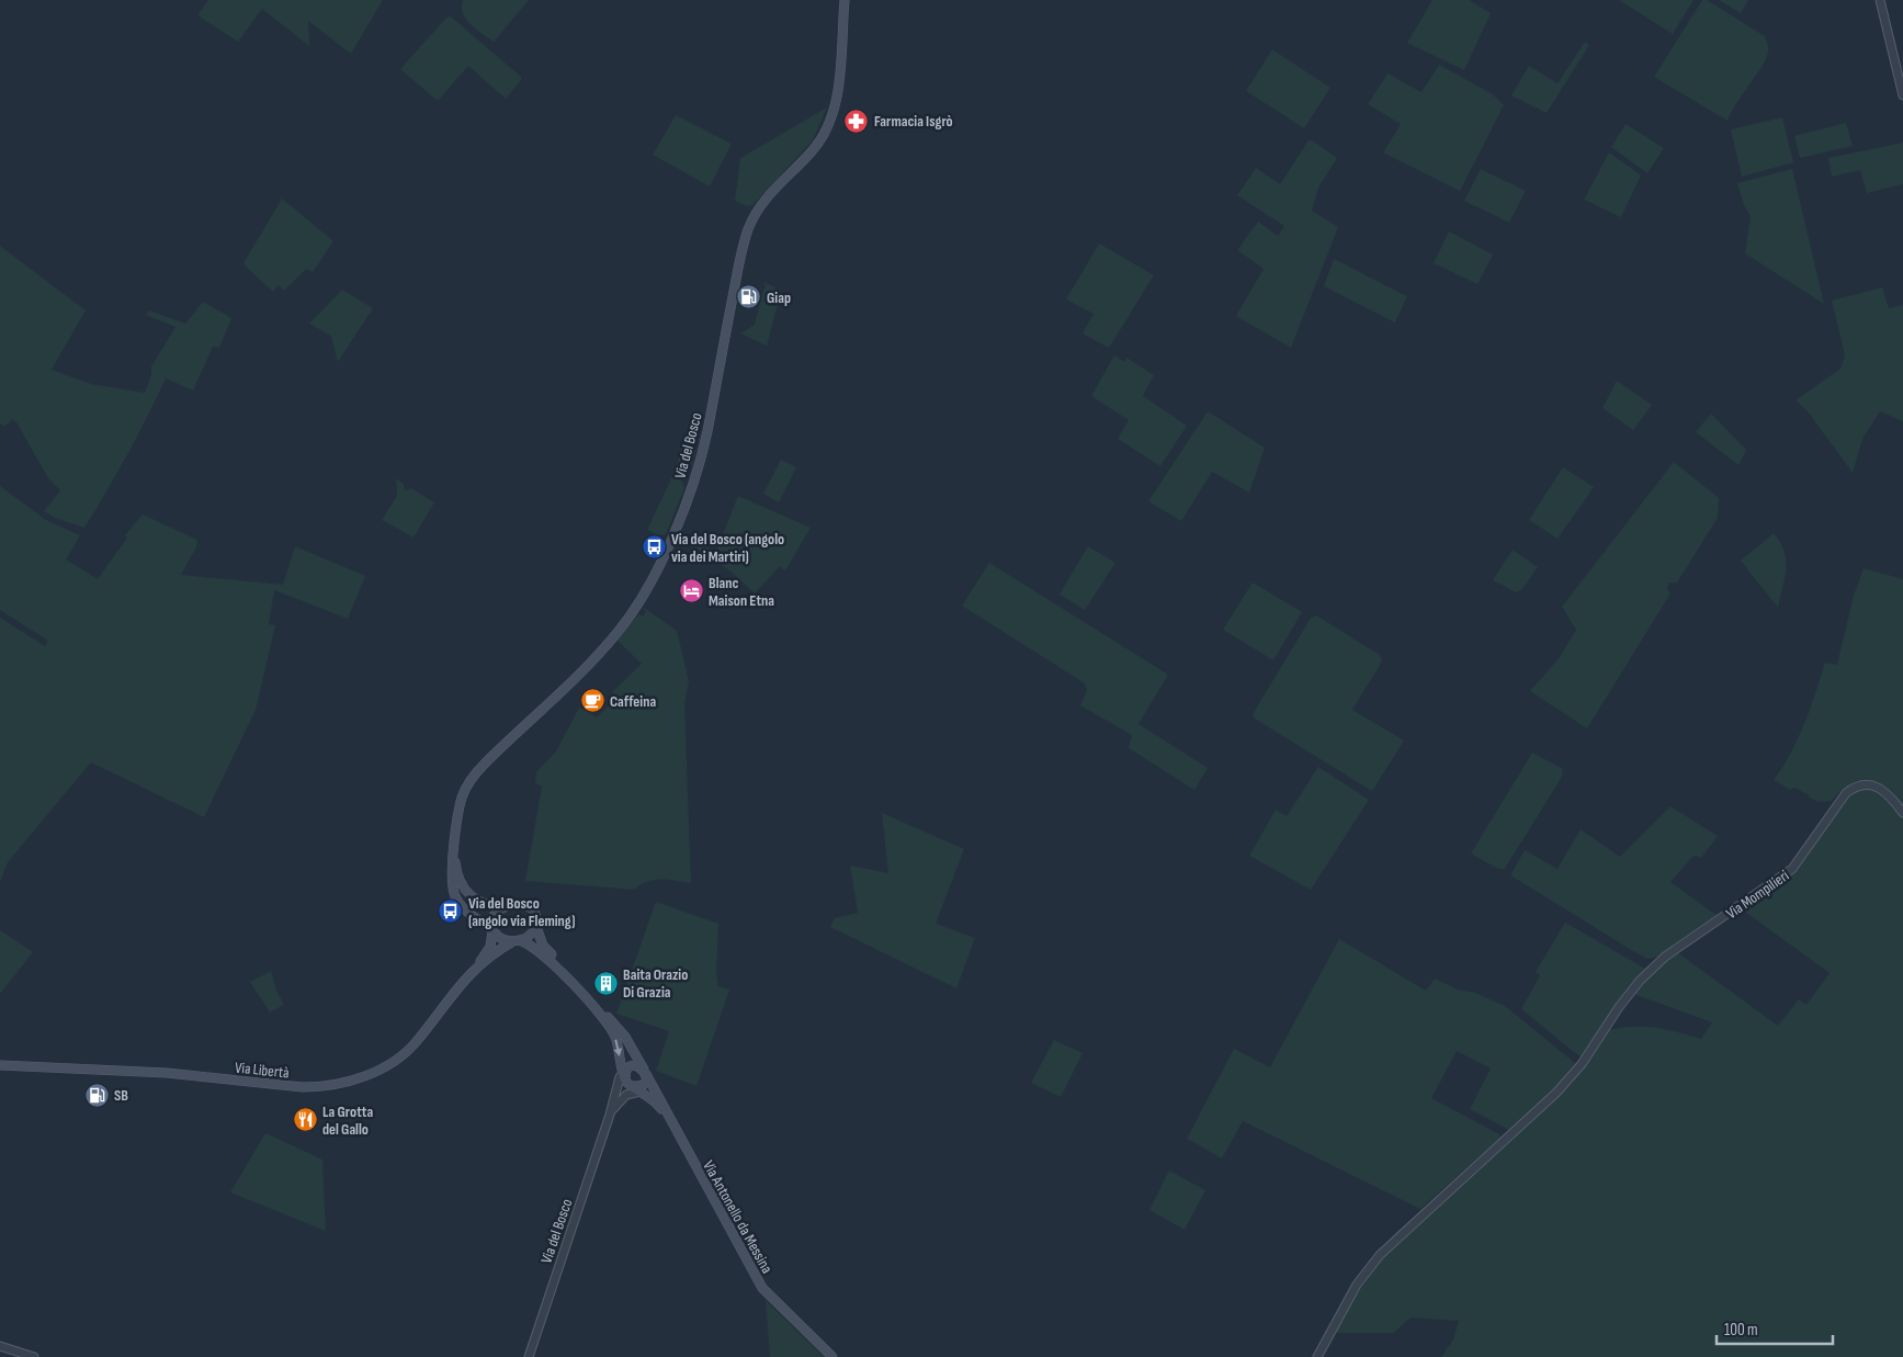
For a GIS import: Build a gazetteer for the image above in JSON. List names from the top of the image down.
{
  "streets": {
    "main road": ["Via del Bosco", "Via Libertà", "Via Antonello da Messina"],
    "street": ["Via Mompilieri"]
  },
  "places": {
    "pharmacy": ["Farmacia Isgrò"],
    "fuel station": ["Giap", "SB"],
    "bus stop": ["Via del Bosco (angolo via dei Martiri)", "Via del Bosco (angolo via Fleming)"],
    "hotel": ["Blanc Maison Etna"],
    "cafe": ["Caffeina"],
    "building": ["Baita Orazio Di Grazia"],
    "restaurant": ["La Grotta del Gallo"]
  },
  "scale_bar": "100 m"
}
